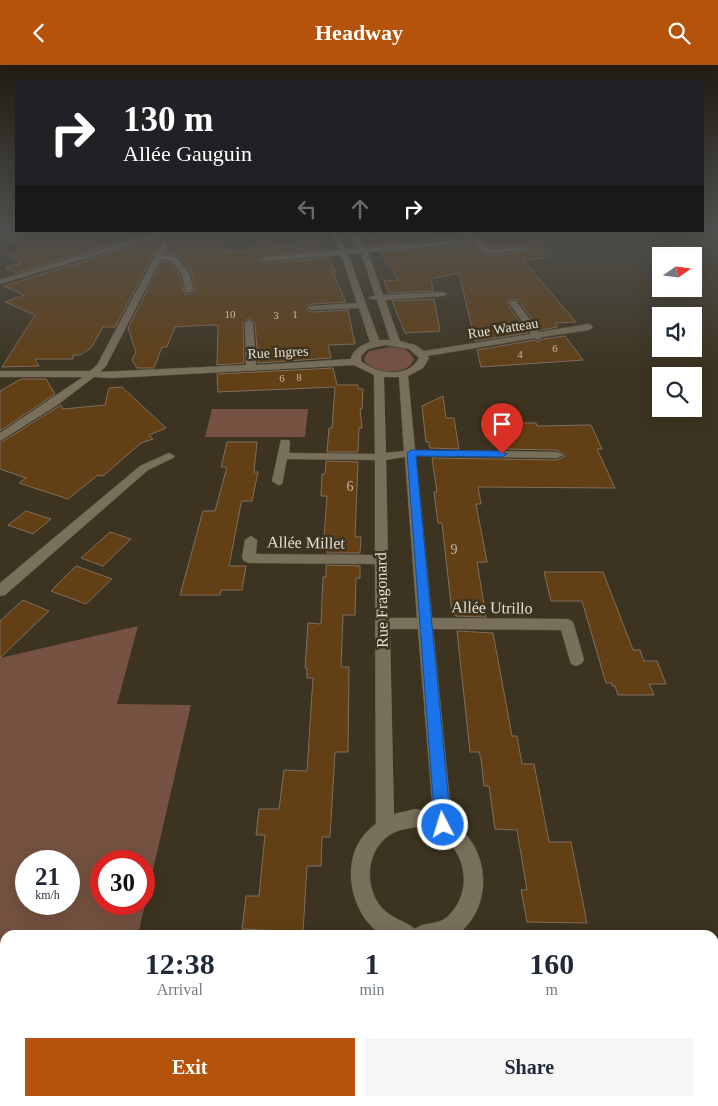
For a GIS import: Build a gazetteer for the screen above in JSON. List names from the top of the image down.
{
  "streets": {
    "street": [
      "Rue Watteau",
      "Rue Ingres",
      "Allée Millet",
      "Rue Fragonard",
      "Allée Utrillo"
    ]
  },
  "crossings": [
    ["Allée Millet", "Rue Fragonard"],
    ["Rue Fragonard", "Allée Utrillo"]
  ],
  "house_numbers": [
    "10",
    "1",
    "3",
    "6",
    "4",
    "8",
    "6",
    "6",
    "9"
  ],
  "north": "right",
  "page": {
    "header": "Headway",
    "turn": ["130 m", "Allée Gauguin"],
    "speed": "21 km/h",
    "limit": "30",
    "eta": [
      "12:38",
      "Arrival",
      "1",
      "min",
      "160",
      "m"
    ],
    "buttons": ["Exit", "Share"]
  }
}
